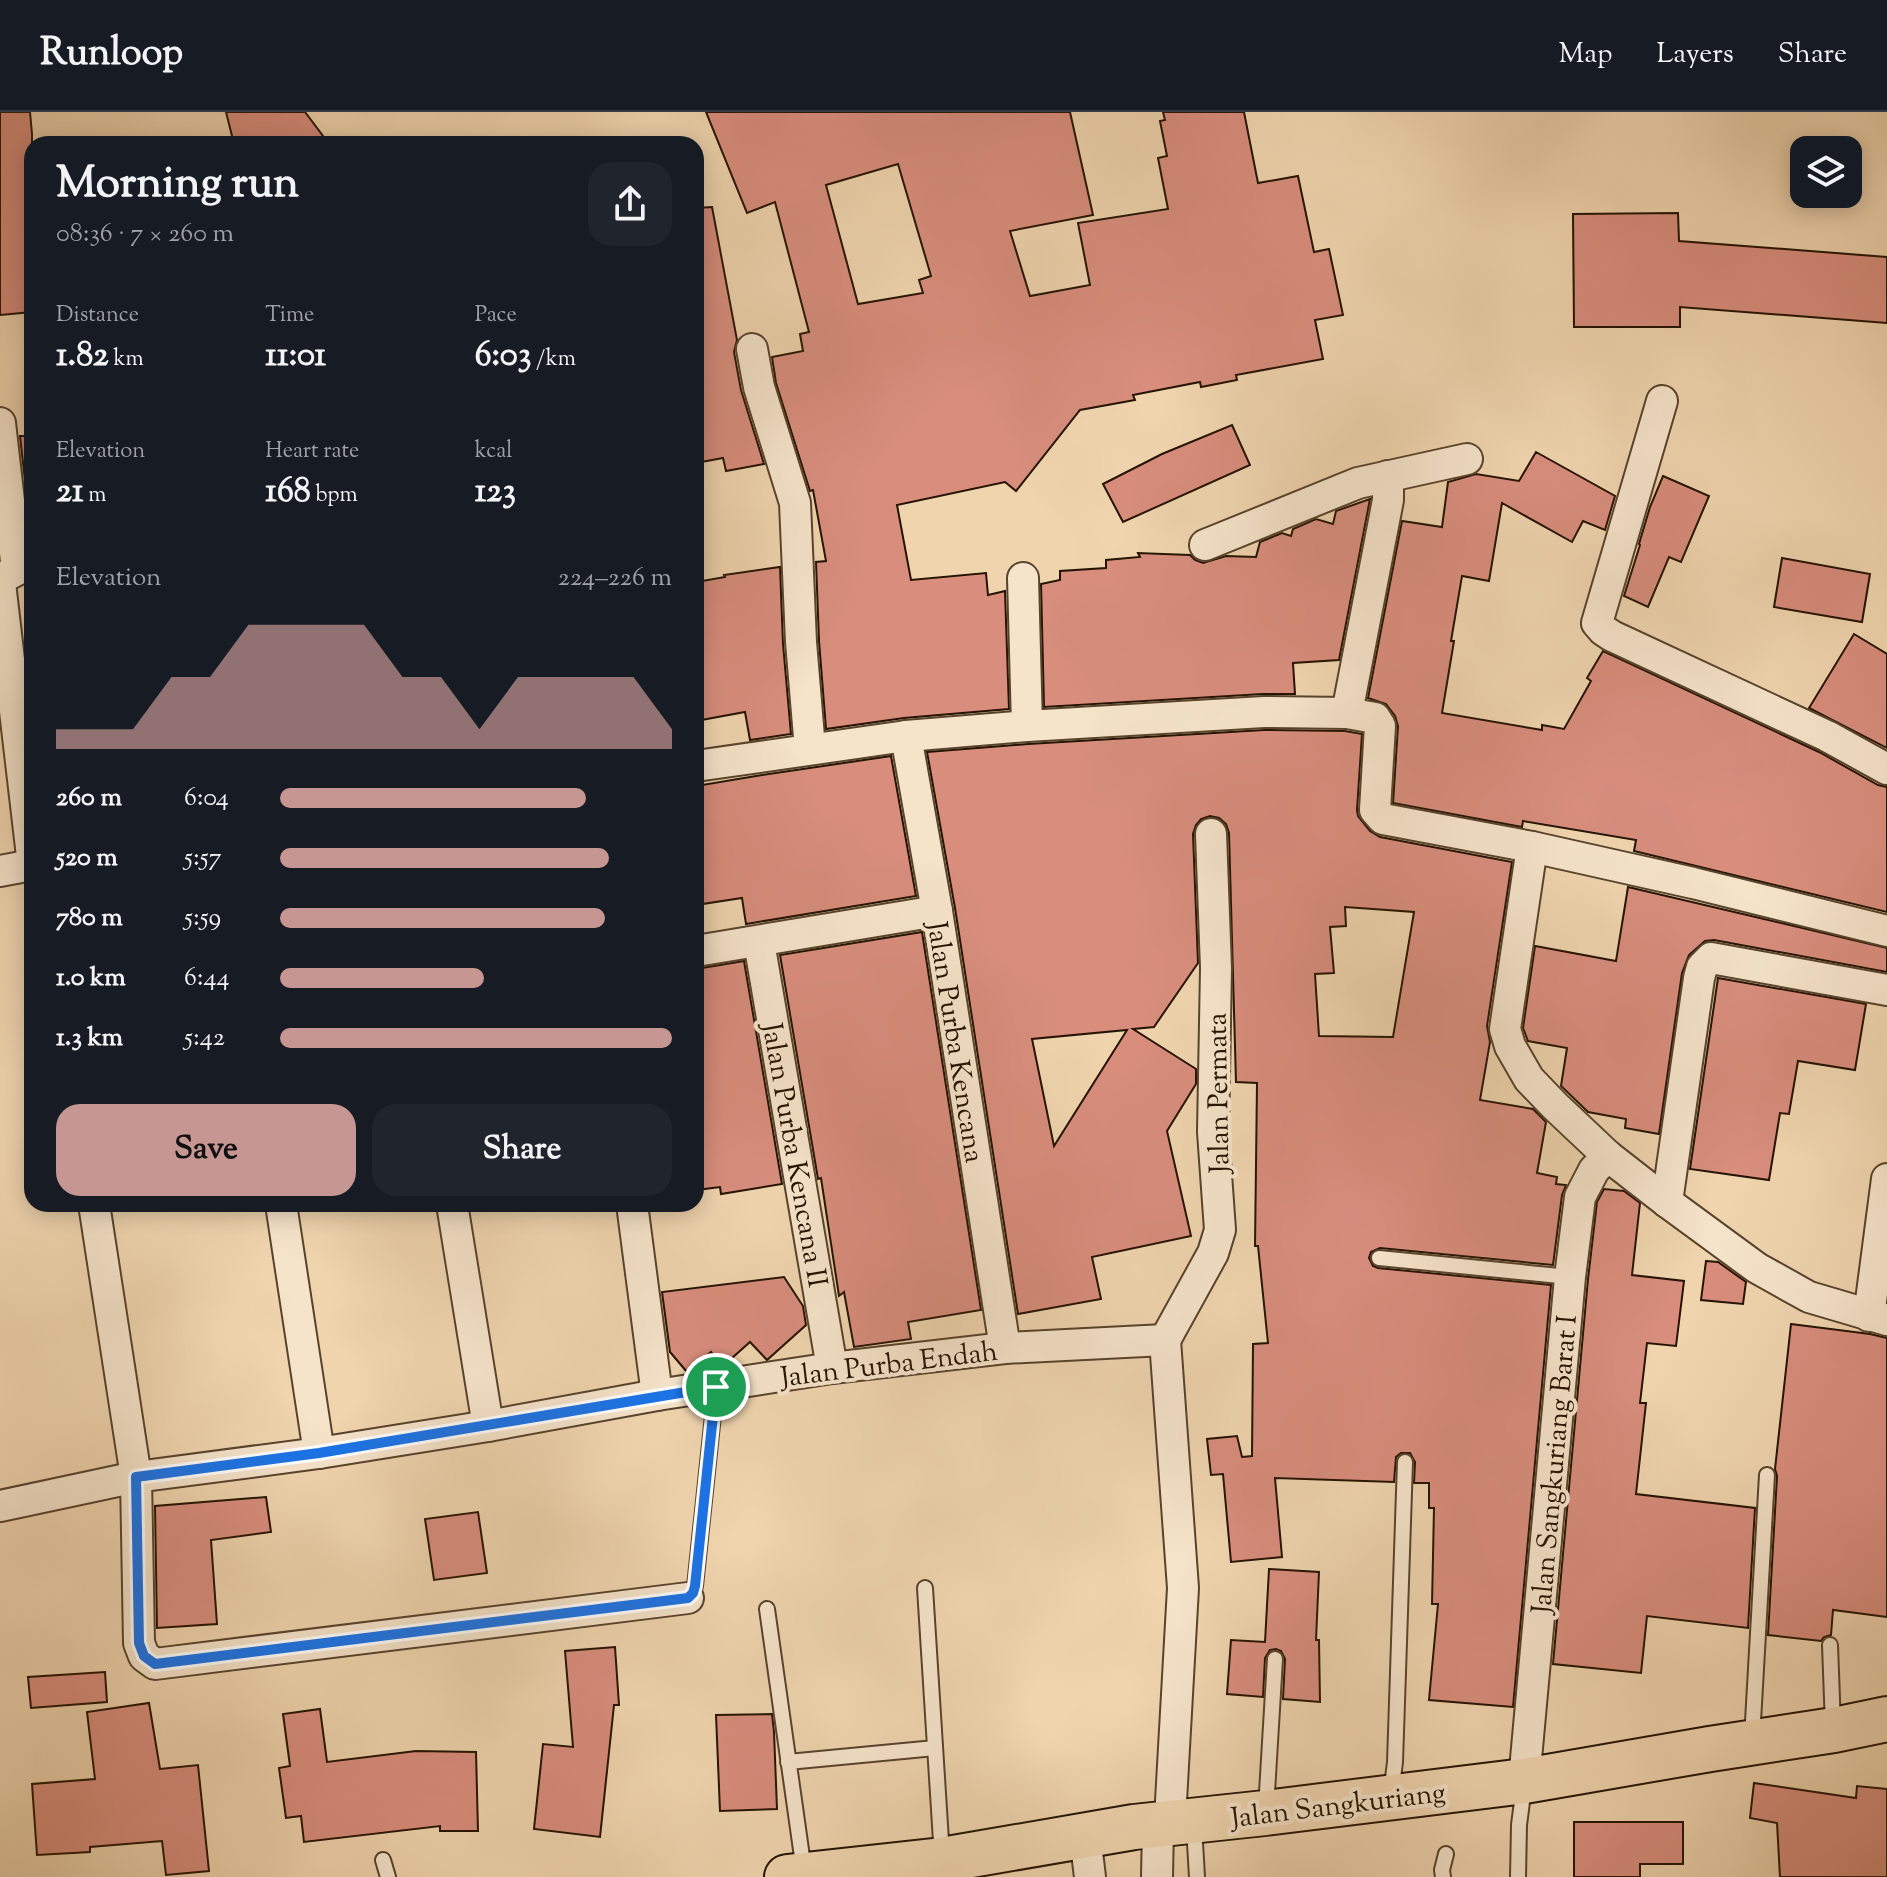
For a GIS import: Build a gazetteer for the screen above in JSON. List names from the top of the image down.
{
  "streets": {
    "main road": ["Jalan Sangkuriang"],
    "street": [
      "Jalan Purba Kencana",
      "Jalan Permata",
      "Jalan Purba Kencana II",
      "Jalan Purba Endah",
      "Jalan Sangkuriang Barat I"
    ]
  },
  "crossings": [
    ["Jalan Purba Kencana", "Jalan Purba Endah"],
    ["Jalan Permata", "Jalan Purba Endah"],
    ["Jalan Purba Kencana II", "Jalan Purba Endah"],
    ["Jalan Sangkuriang Barat I", "Jalan Sangkuriang"]
  ],
  "page": {
    "header": "Runloop",
    "nav": ["Map", "Layers", "Share"],
    "heading": ["Morning run", "08:36 · 7 × 260 m"],
    "stats": [
      ["Distance", "1.82 km"],
      ["Time", "11:01"],
      ["Pace", "6:03 /km"],
      ["Elevation", "21 m"],
      ["Heart rate", "168 bpm"],
      ["kcal", "123"]
    ],
    "chart": ["Elevation", "224–226 m"],
    "list": [
      {
        "name": "260 m",
        "note": "6:04"
      },
      {
        "name": "520 m",
        "note": "5:57"
      },
      {
        "name": "780 m",
        "note": "5:59"
      },
      {
        "name": "1.0 km",
        "note": "6:44"
      },
      {
        "name": "1.3 km",
        "note": "5:42"
      }
    ],
    "buttons": ["Save", "Share"]
  }
}
